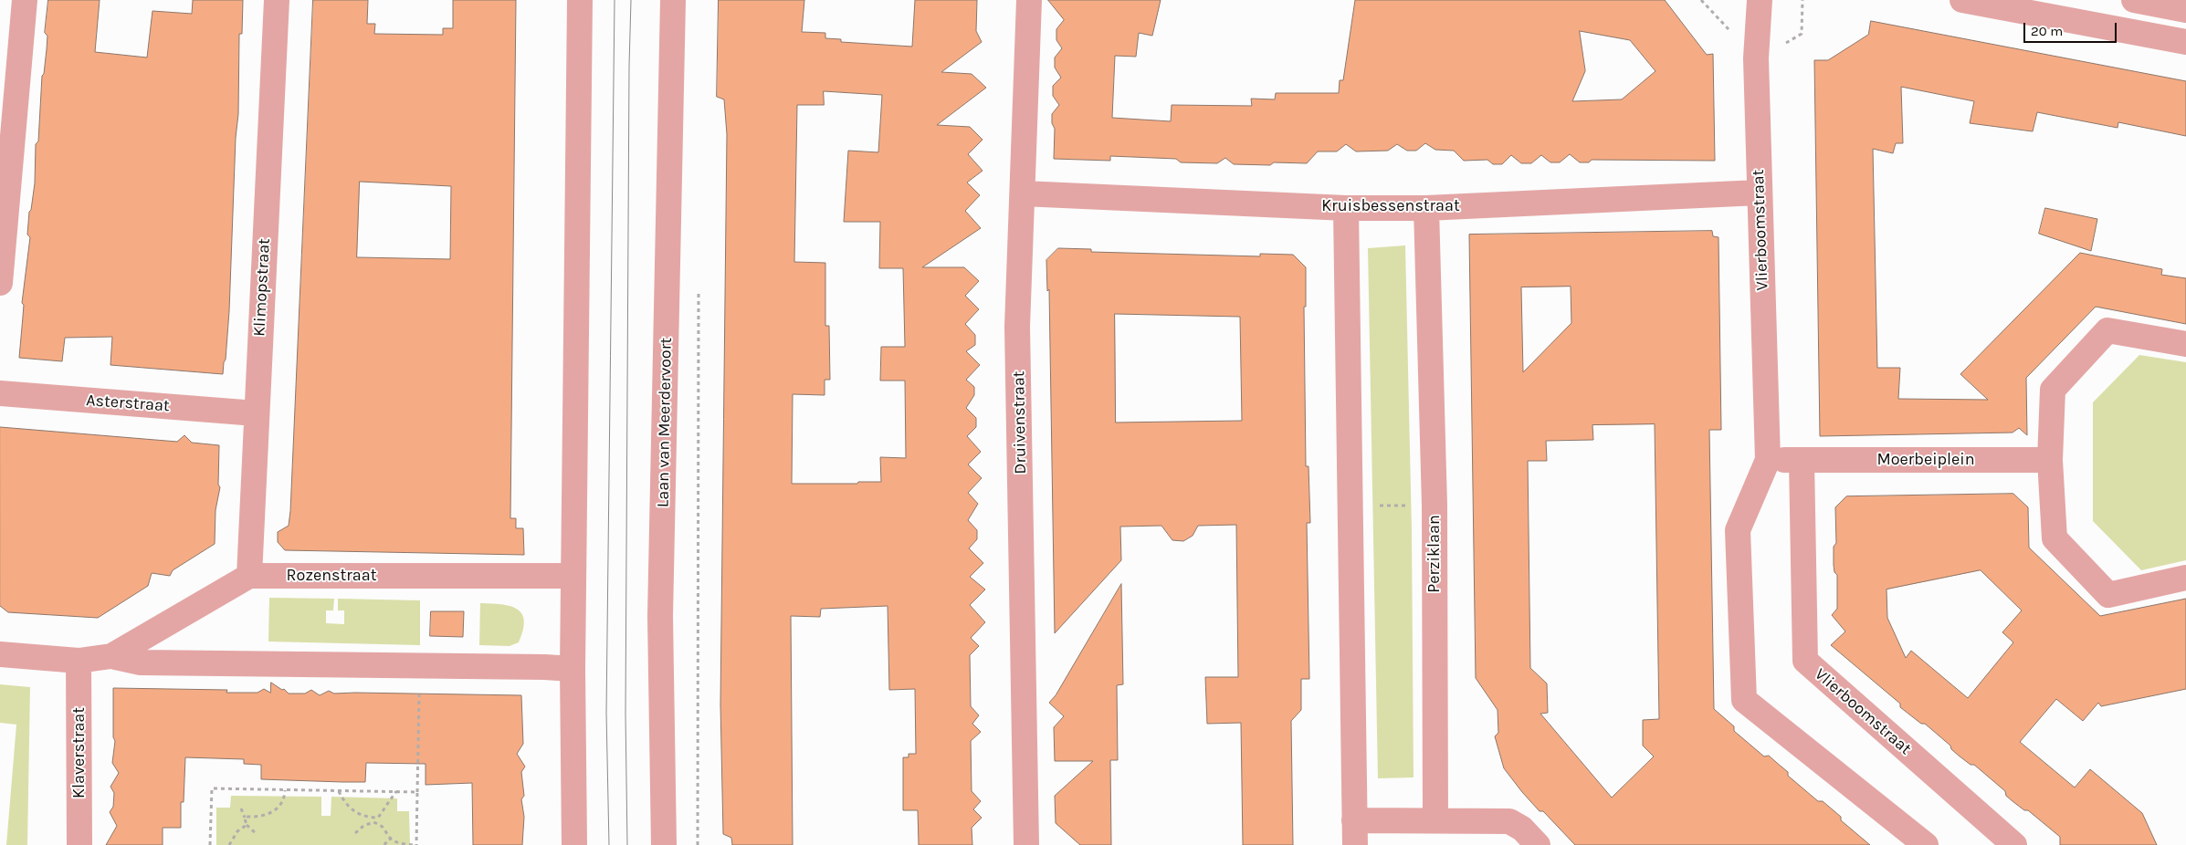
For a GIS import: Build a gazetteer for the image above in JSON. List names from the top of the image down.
{
  "streets": {
    "street": [
      "Kruisbessenstraat",
      "Vlierboomstraat",
      "Klimopstraat",
      "Asterstraat",
      "Laan van Meerdervoort",
      "Druivenstraat",
      "Moerbeiplein",
      "Perziklaan",
      "Rozenstraat",
      "Klaverstraat"
    ]
  },
  "crossings": [
    ["Kruisbessenstraat", "Vlierboomstraat"],
    ["Kruisbessenstraat", "Druivenstraat"],
    ["Kruisbessenstraat", "Perziklaan"],
    ["Vlierboomstraat", "Moerbeiplein"],
    ["Klimopstraat", "Asterstraat"],
    ["Klimopstraat", "Rozenstraat"]
  ],
  "scale_bar": "20 m"
}
